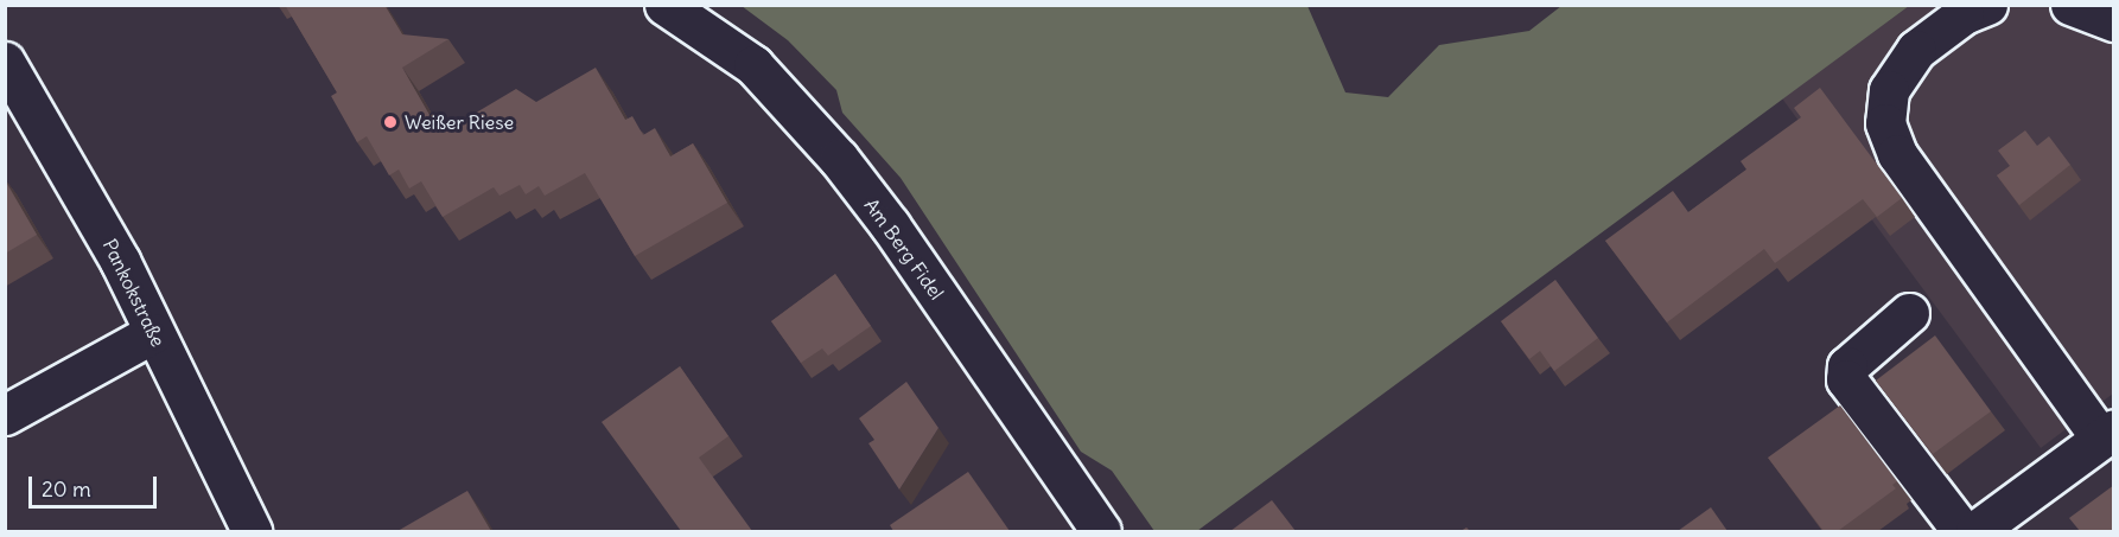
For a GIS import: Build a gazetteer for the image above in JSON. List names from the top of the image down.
{
  "streets": {
    "street": ["Am Berg Fidel", "Pankokstraße"]
  },
  "places": ["Weißer Riese"],
  "scale_bar": "20 m"
}
